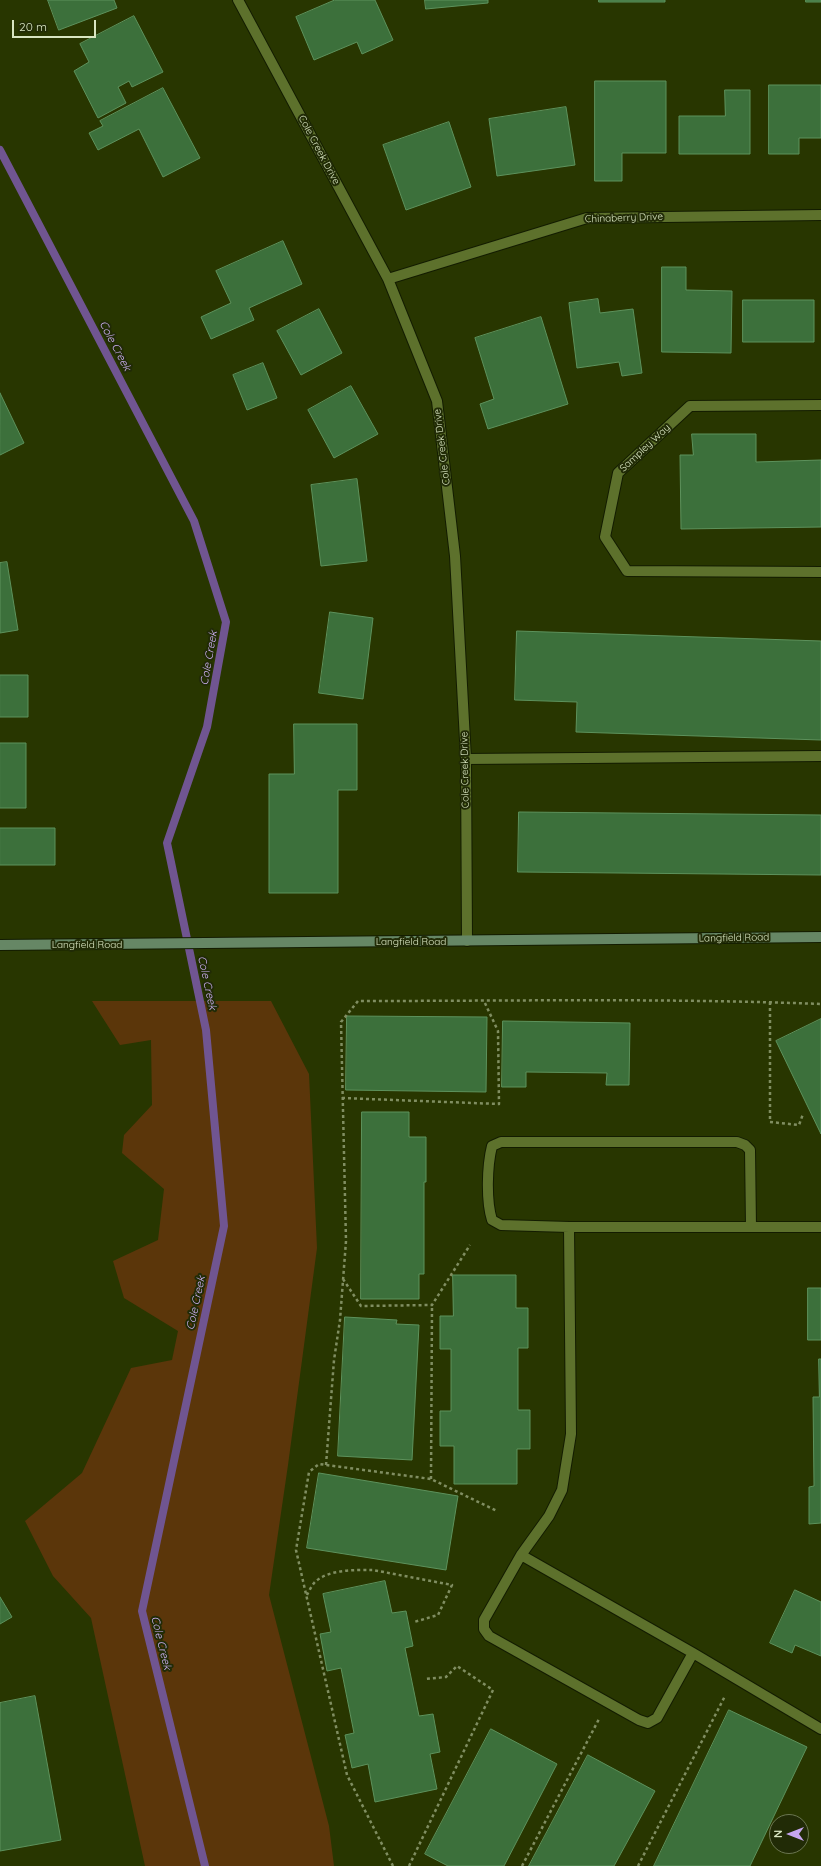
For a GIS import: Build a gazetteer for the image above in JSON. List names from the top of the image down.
{
  "streets": {
    "street": [
      "Cole Creek Drive",
      "Chinaberry Drive",
      "Sampley Way",
      "Langfield Road"
    ]
  },
  "crossings": [
    ["Cole Creek Drive", "Chinaberry Drive"],
    ["Cole Creek Drive", "Langfield Road"]
  ],
  "water": ["Cole Creek"],
  "scale_bar": "20 m",
  "north": "left"
}
